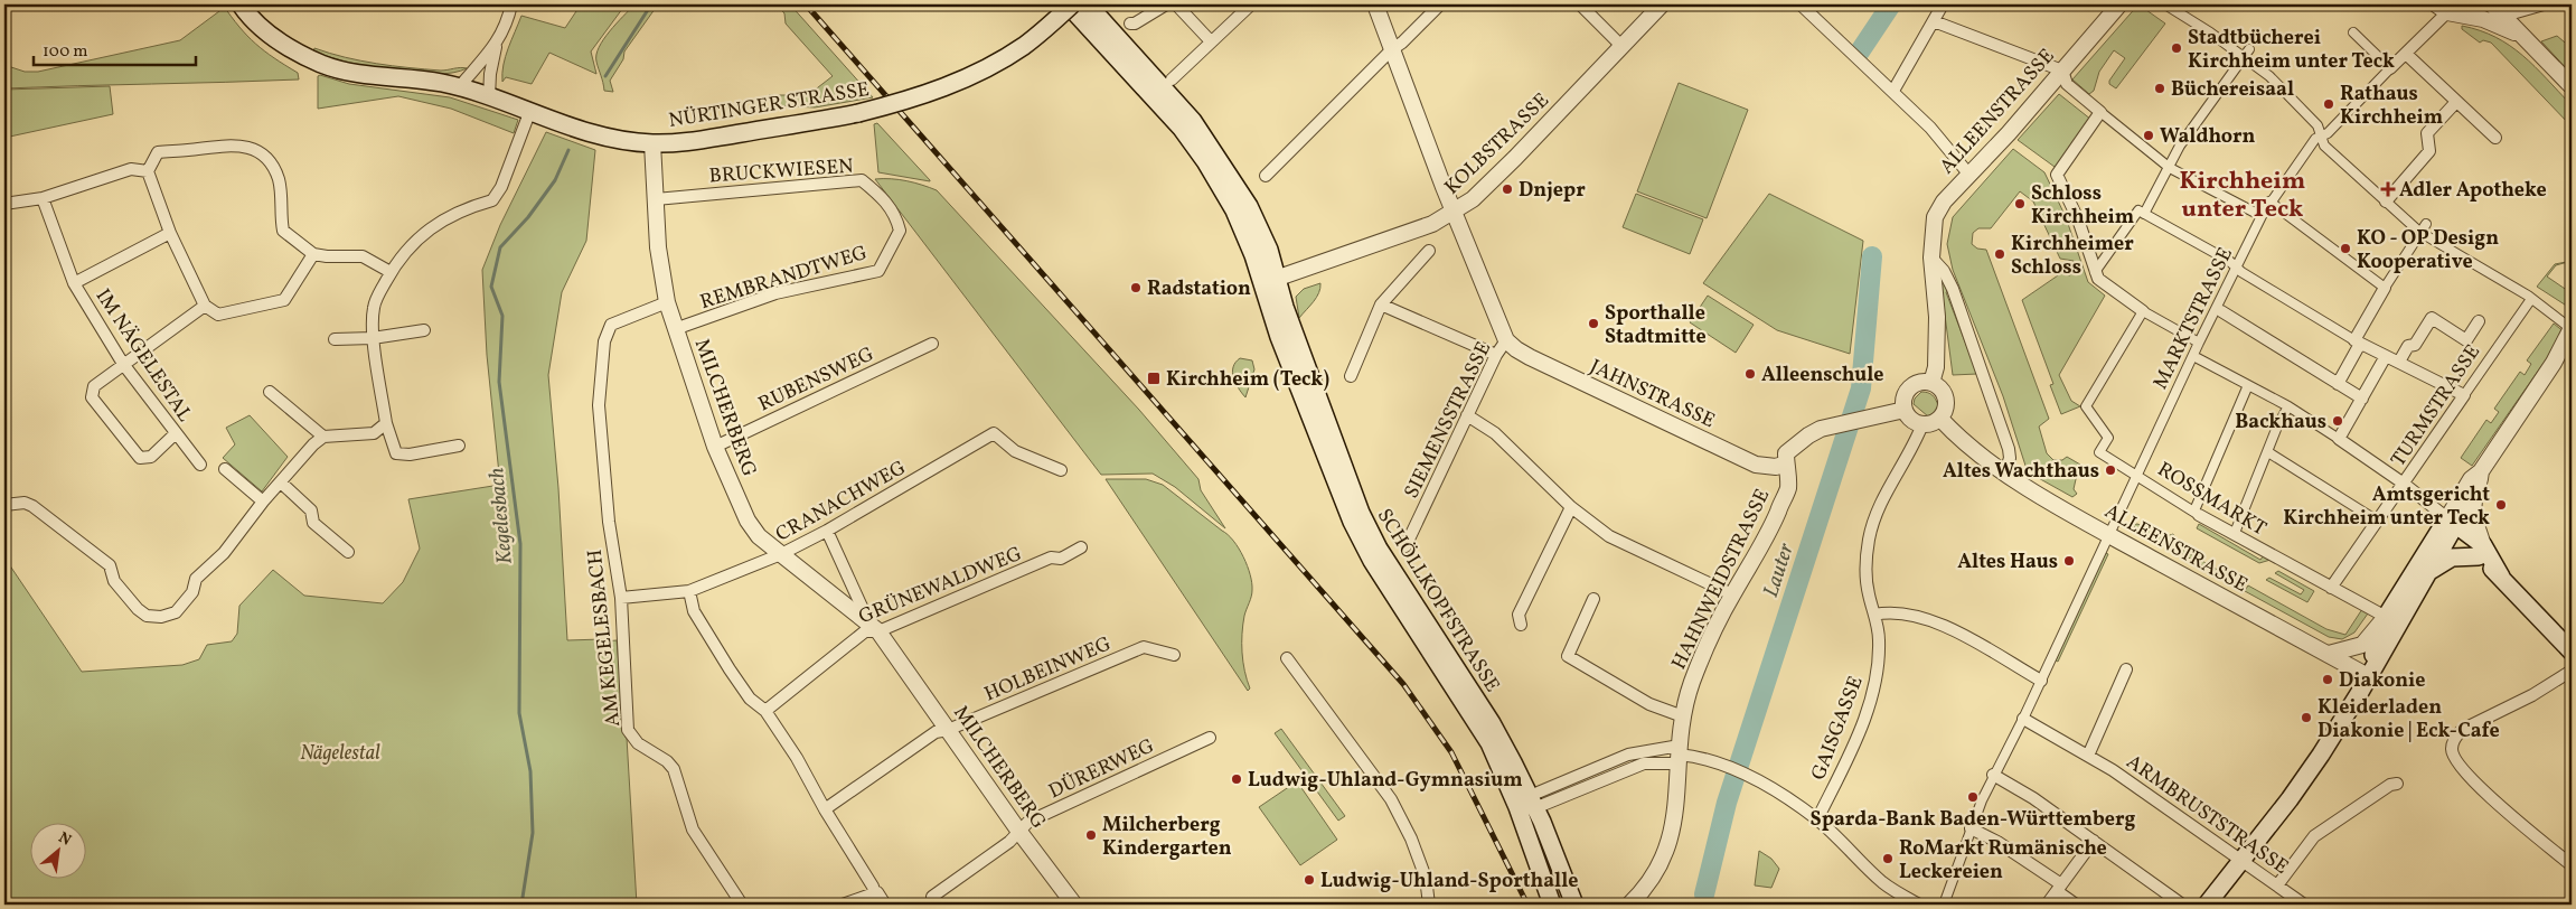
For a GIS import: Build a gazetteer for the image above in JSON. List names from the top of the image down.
{
  "streets": {
    "main road": ["NÜRTINGER STRASSE", "SCHÖLLKOPFSTRASSE"],
    "street": [
      "ALLEENSTRASSE",
      "KOLBSTRASSE",
      "BRUCKWIESEN",
      "REMBRANDTWEG",
      "MARKTSTRASSE",
      "IM NÄGELESTAL",
      "RUBENSWEG",
      "JAHNSTRASSE",
      "TURMSTRASSE",
      "MILCHERBERG",
      "SIEMENSSTRASSE",
      "ROSSMARKT",
      "CRANACHWEG",
      "HAHNWEIDSTRASSE",
      "GRÜNEWALDWEG",
      "AM KEGELESBACH",
      "HOLBEINWEG",
      "GAISGASSE",
      "DÜRERWEG",
      "ARMBRUSTSTRASSE"
    ]
  },
  "crossings": [
    ["NÜRTINGER STRASSE", "MILCHERBERG"],
    ["ALLEENSTRASSE", "MARKTSTRASSE"],
    ["ALLEENSTRASSE", "GAISGASSE"],
    ["KOLBSTRASSE", "SCHÖLLKOPFSTRASSE"],
    ["BRUCKWIESEN", "REMBRANDTWEG"],
    ["BRUCKWIESEN", "MILCHERBERG"],
    ["REMBRANDTWEG", "MILCHERBERG"],
    ["MARKTSTRASSE", "ROSSMARKT"],
    ["MARKTSTRASSE", "ARMBRUSTSTRASSE"],
    ["RUBENSWEG", "MILCHERBERG"],
    ["JAHNSTRASSE", "SIEMENSSTRASSE"],
    ["JAHNSTRASSE", "HAHNWEIDSTRASSE"],
    ["TURMSTRASSE", "ROSSMARKT"],
    ["MILCHERBERG", "CRANACHWEG"],
    ["MILCHERBERG", "GRÜNEWALDWEG"],
    ["MILCHERBERG", "AM KEGELESBACH"],
    ["MILCHERBERG", "HOLBEINWEG"],
    ["MILCHERBERG", "DÜRERWEG"],
    ["CRANACHWEG", "AM KEGELESBACH"]
  ],
  "districts": ["Kirchheim unter Teck"],
  "water": ["Kegelesbach", "Lauter"],
  "parks": ["Nägelestal"],
  "places": {
    "other": [
      "Stadtbücherei Kirchheim unter Teck",
      "Büchereisaal",
      "Rathaus Kirchheim",
      "Waldhorn",
      "Dnjepr",
      "Schloss Kirchheim",
      "KO - OP Design Kooperative",
      "Kirchheimer Schloss",
      "Radstation",
      "Sporthalle Stadtmitte",
      "Alleenschule",
      "Backhaus",
      "Altes Wachthaus",
      "Amtsgericht Kirchheim unter Teck",
      "Altes Haus",
      "Diakonie",
      "Kleiderladen Diakonie | Eck-Cafe",
      "Ludwig-Uhland-Gymnasium",
      "Sparda-Bank Baden-Württemberg",
      "Milcherberg Kindergarten",
      "RoMarkt Rumänische Leckereien",
      "Ludwig-Uhland-Sporthalle"
    ],
    "health": ["Adler Apotheke"],
    "transit": ["Kirchheim (Teck)"]
  },
  "scale_bar": "100 m",
  "north": "top right"
}
